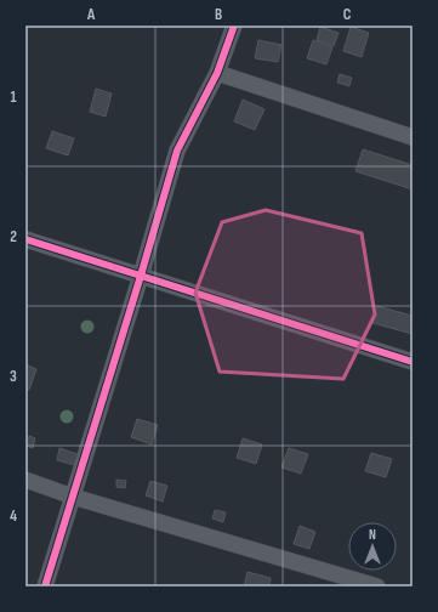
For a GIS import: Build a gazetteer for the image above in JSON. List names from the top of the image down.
{
  "north": "top",
  "grid": {
    "columns": ["A", "B", "C"],
    "rows": [
      "1",
      "2",
      "3",
      "4"
    ]
  }
}
